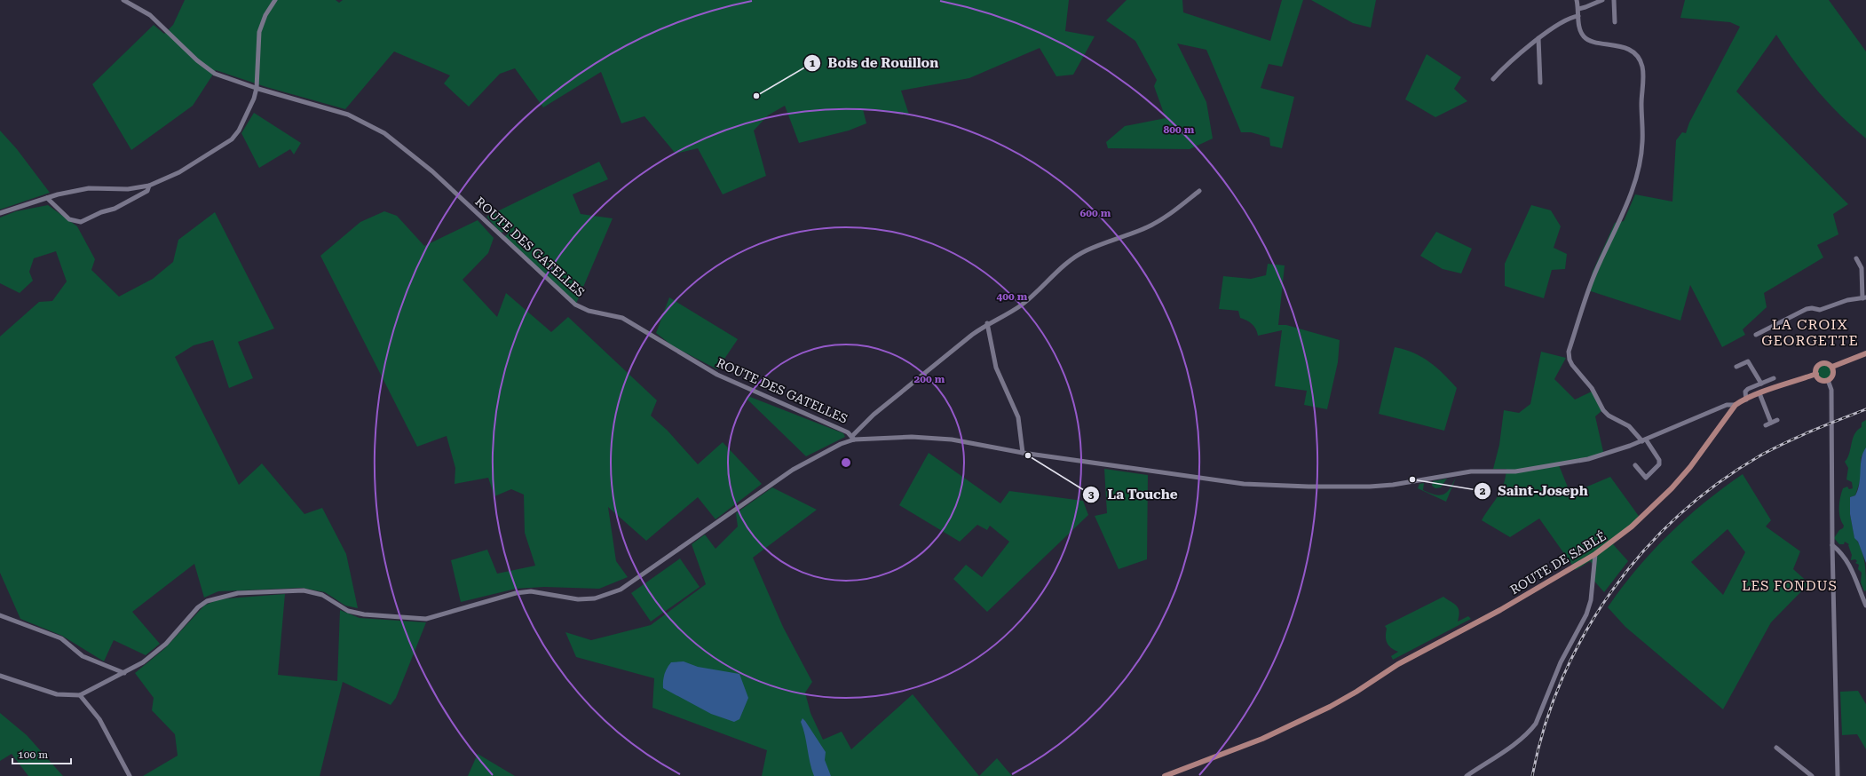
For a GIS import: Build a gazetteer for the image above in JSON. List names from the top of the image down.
{
  "streets": {
    "main road": ["ROUTE DE SABLÉ"],
    "street": ["ROUTE DES GATELLES"]
  },
  "districts": ["LA CROIX GEORGETTE", "LES FONDUS"],
  "places": ["Bois de Rouillon", "La Touche", "Saint-Joseph"],
  "scale_bar": "100 m",
  "rings": [
    "800 m",
    "600 m",
    "400 m",
    "200 m"
  ]
}
